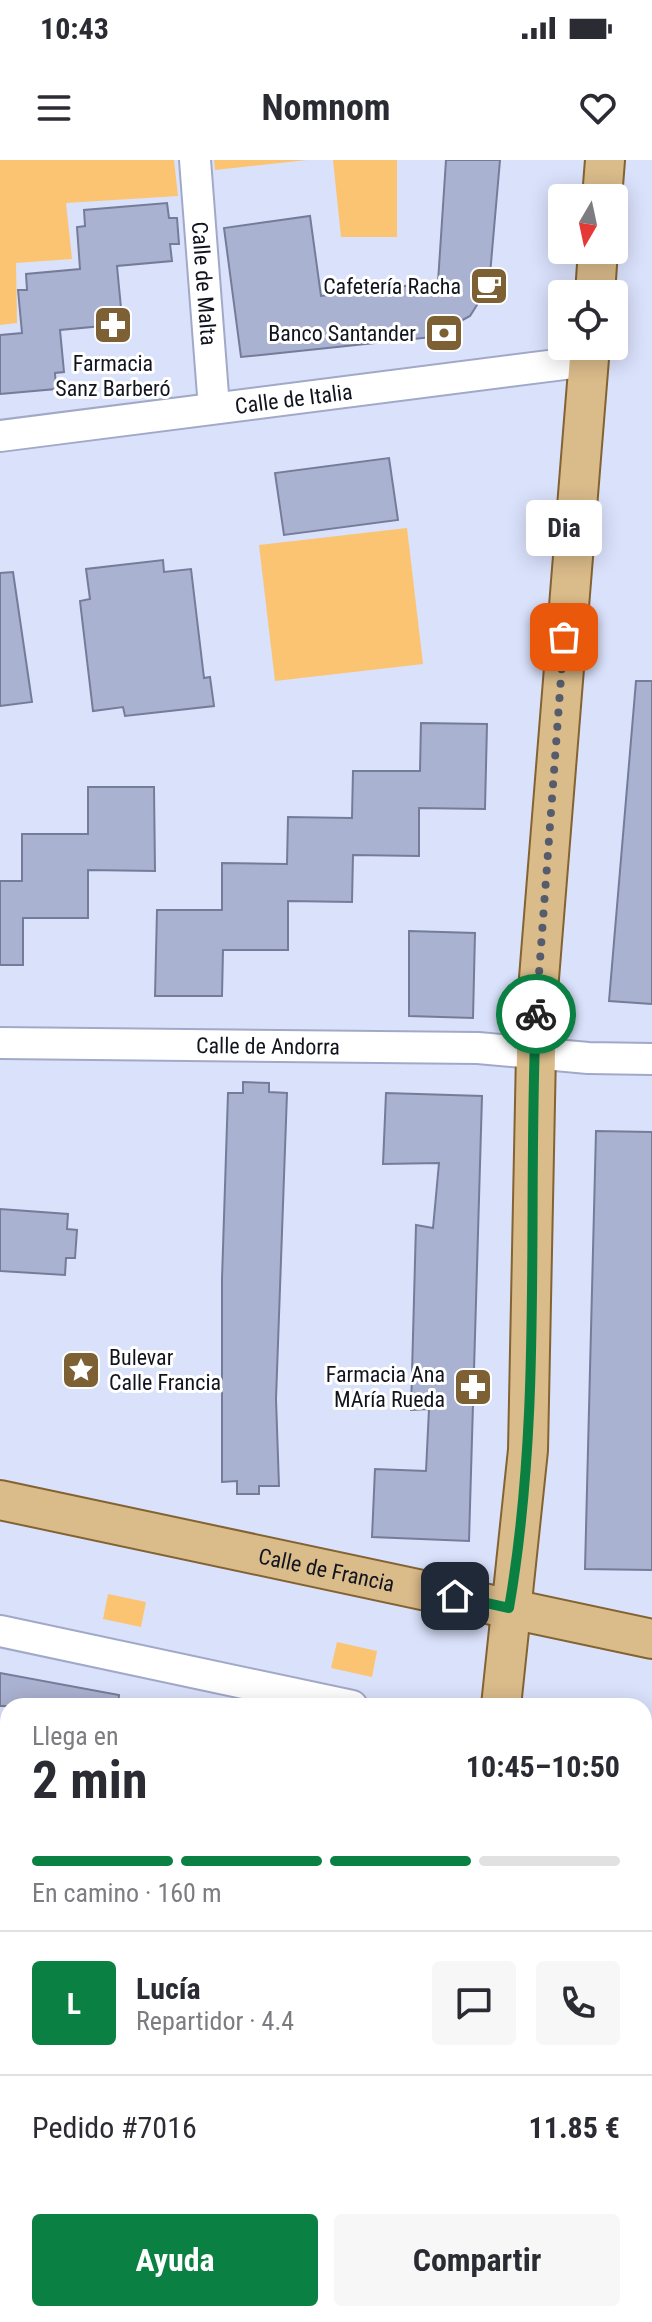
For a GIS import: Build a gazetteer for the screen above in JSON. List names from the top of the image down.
{
  "streets": {
    "main road": ["Calle de Francia"],
    "street": ["Calle de Malta", "Calle de Italia", "Calle de Andorra"]
  },
  "crossings": [
    ["Calle de Malta", "Calle de Italia"]
  ],
  "places": {
    "cafe": ["Cafetería Racha"],
    "pharmacy": ["Farmacia Sanz Barberó", "Farmacia Ana MAría Rueda"],
    "bank": ["Banco Santander"],
    "other": ["Dia"],
    "place": ["Bulevar Calle Francia"]
  },
  "north": "bottom",
  "page": {
    "status": "10:43",
    "header": "Nomnom",
    "bubble": "Dia",
    "heading": ["2 min", "Llega en", "10:45–10:50"],
    "panel": [
      "Lucía",
      "Repartidor · 4.4",
      "Pedido #7016",
      "11.85 €"
    ],
    "bar": "En camino · 160 m",
    "round": "L",
    "buttons": ["Ayuda", "Compartir"]
  }
}
